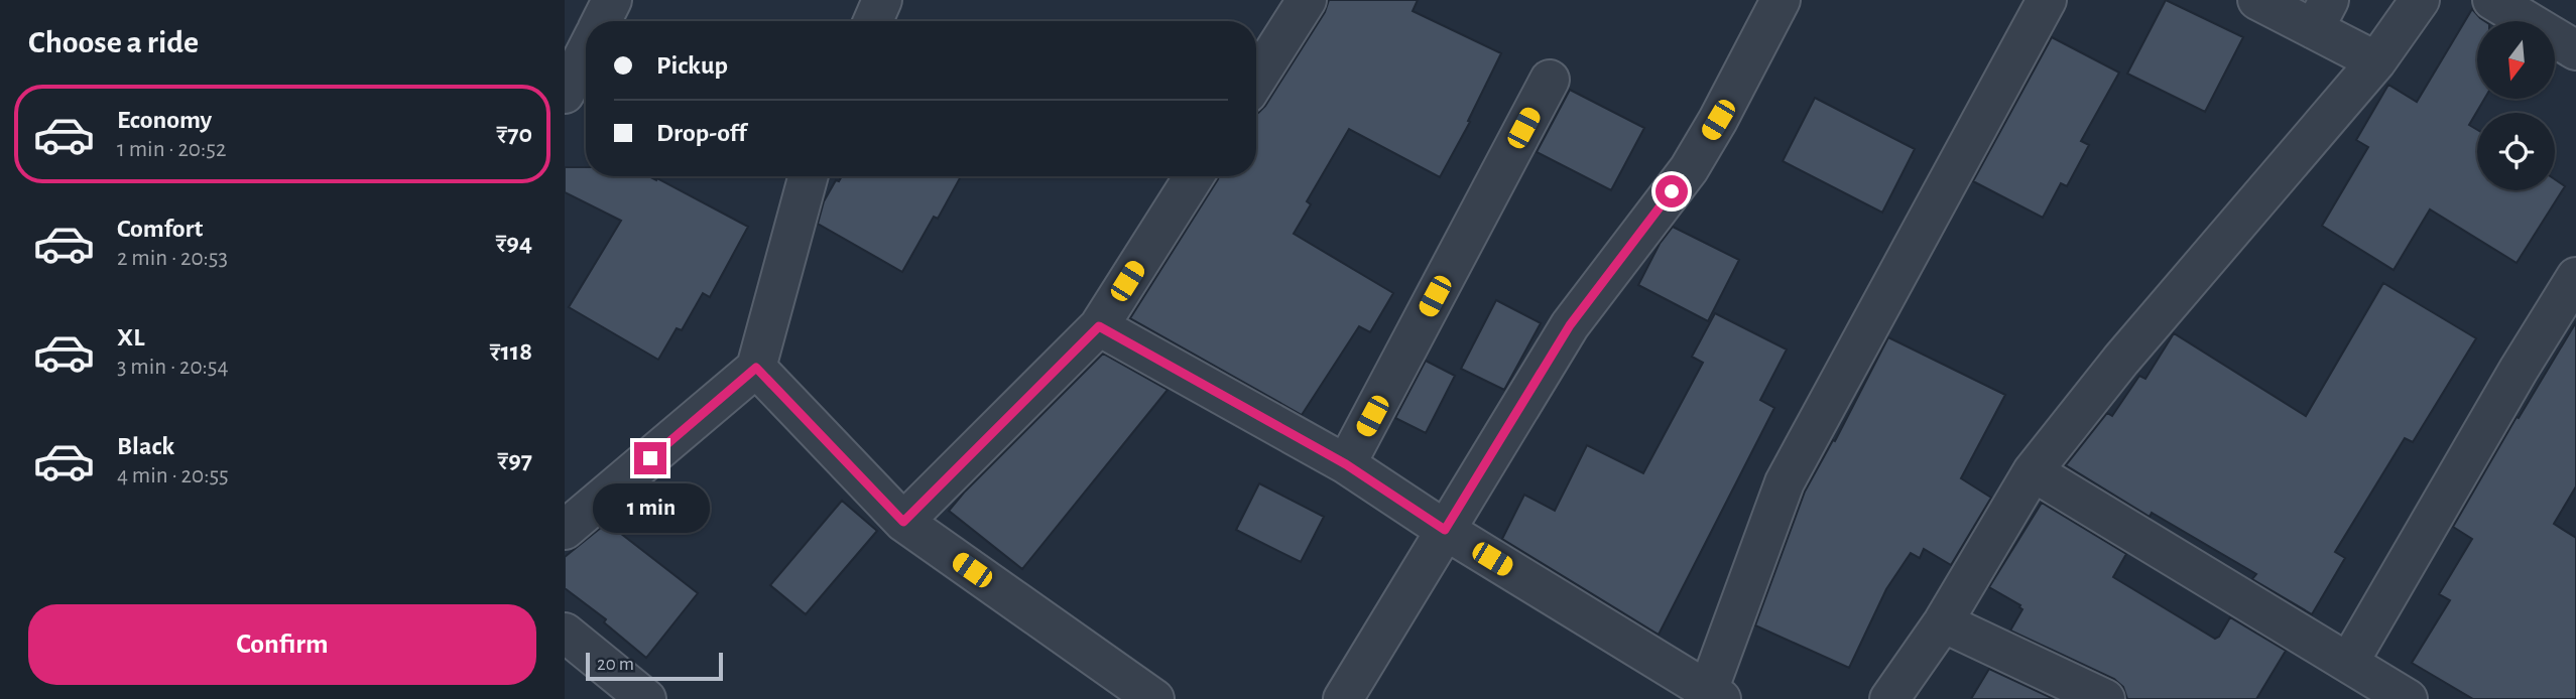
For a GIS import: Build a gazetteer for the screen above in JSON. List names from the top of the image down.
{
  "scale_bar": "20 m",
  "north": "bottom",
  "page": {
    "heading": "Choose a ride",
    "banner": ["Pickup", "Drop-off"],
    "list": [
      {
        "name": "Economy",
        "note": "1 min · 20:52",
        "value": "₹70"
      },
      {
        "name": "Comfort",
        "note": "2 min · 20:53",
        "value": "₹94"
      },
      {
        "name": "XL",
        "note": "3 min · 20:54",
        "value": "₹118"
      },
      {
        "name": "Black",
        "note": "4 min · 20:55",
        "value": "₹97"
      }
    ],
    "bubble": "1 min",
    "buttons": "Confirm",
    "scale": "20 m"
  }
}
